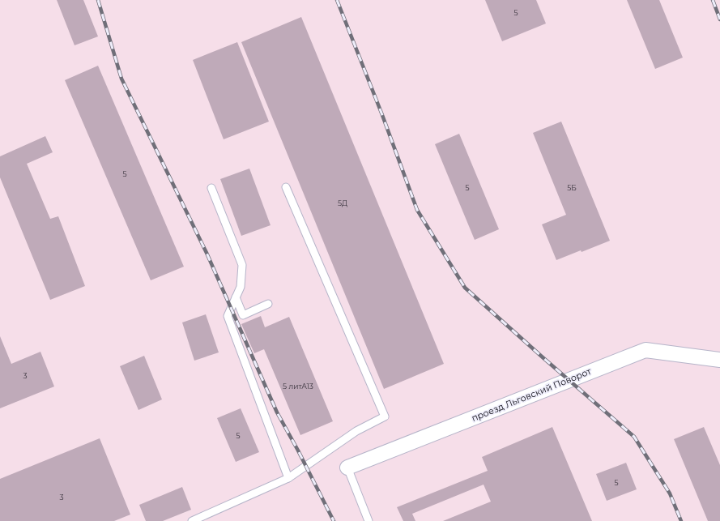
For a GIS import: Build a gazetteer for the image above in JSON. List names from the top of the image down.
{
  "streets": {
    "street": ["проезд Льговский Поворот"]
  },
  "house_numbers": [
    "5",
    "5",
    "5",
    "5Б",
    "5Д",
    "3",
    "5 литА13",
    "5",
    "5",
    "3"
  ]
}
